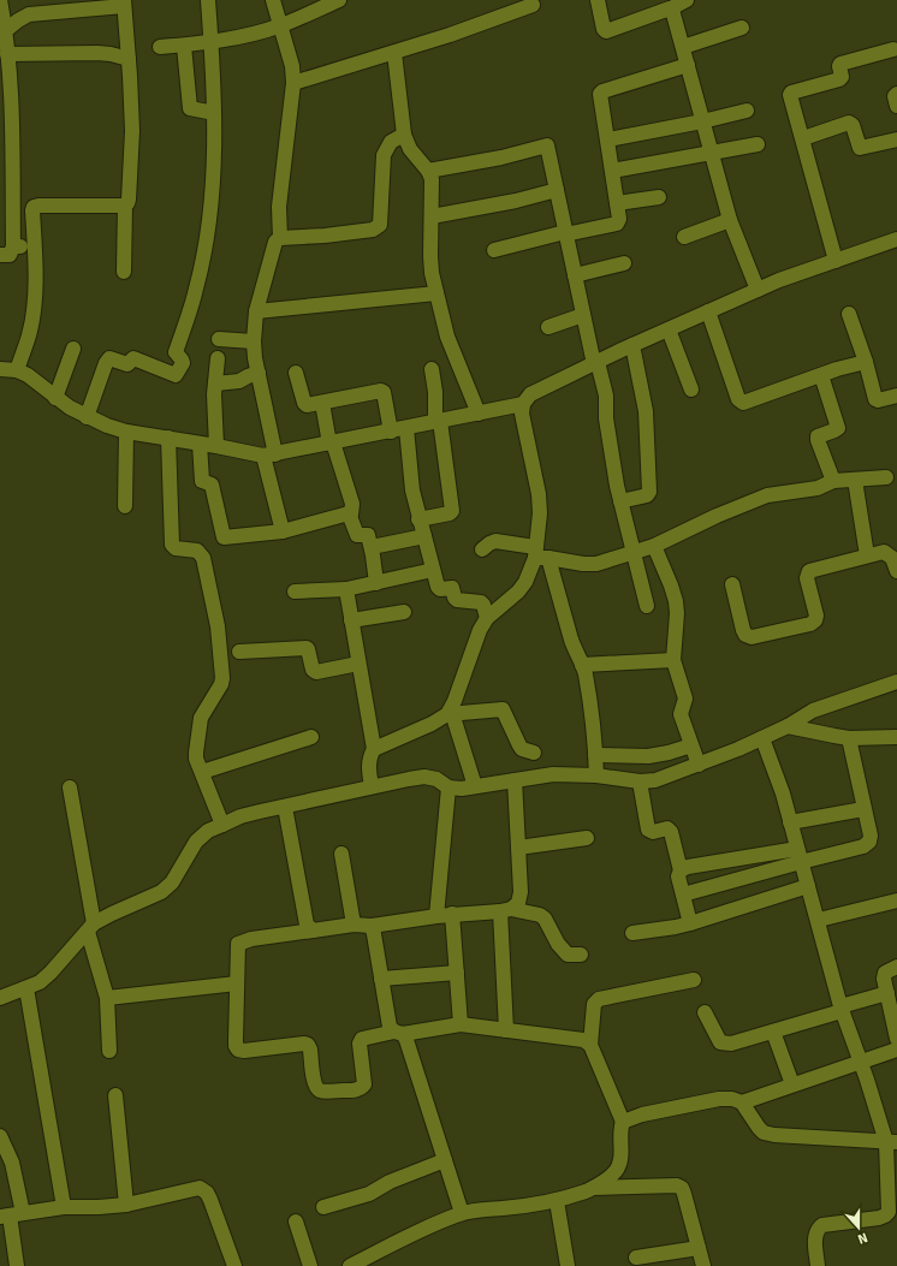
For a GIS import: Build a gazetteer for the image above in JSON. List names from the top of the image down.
{
  "north": "bottom"
}
